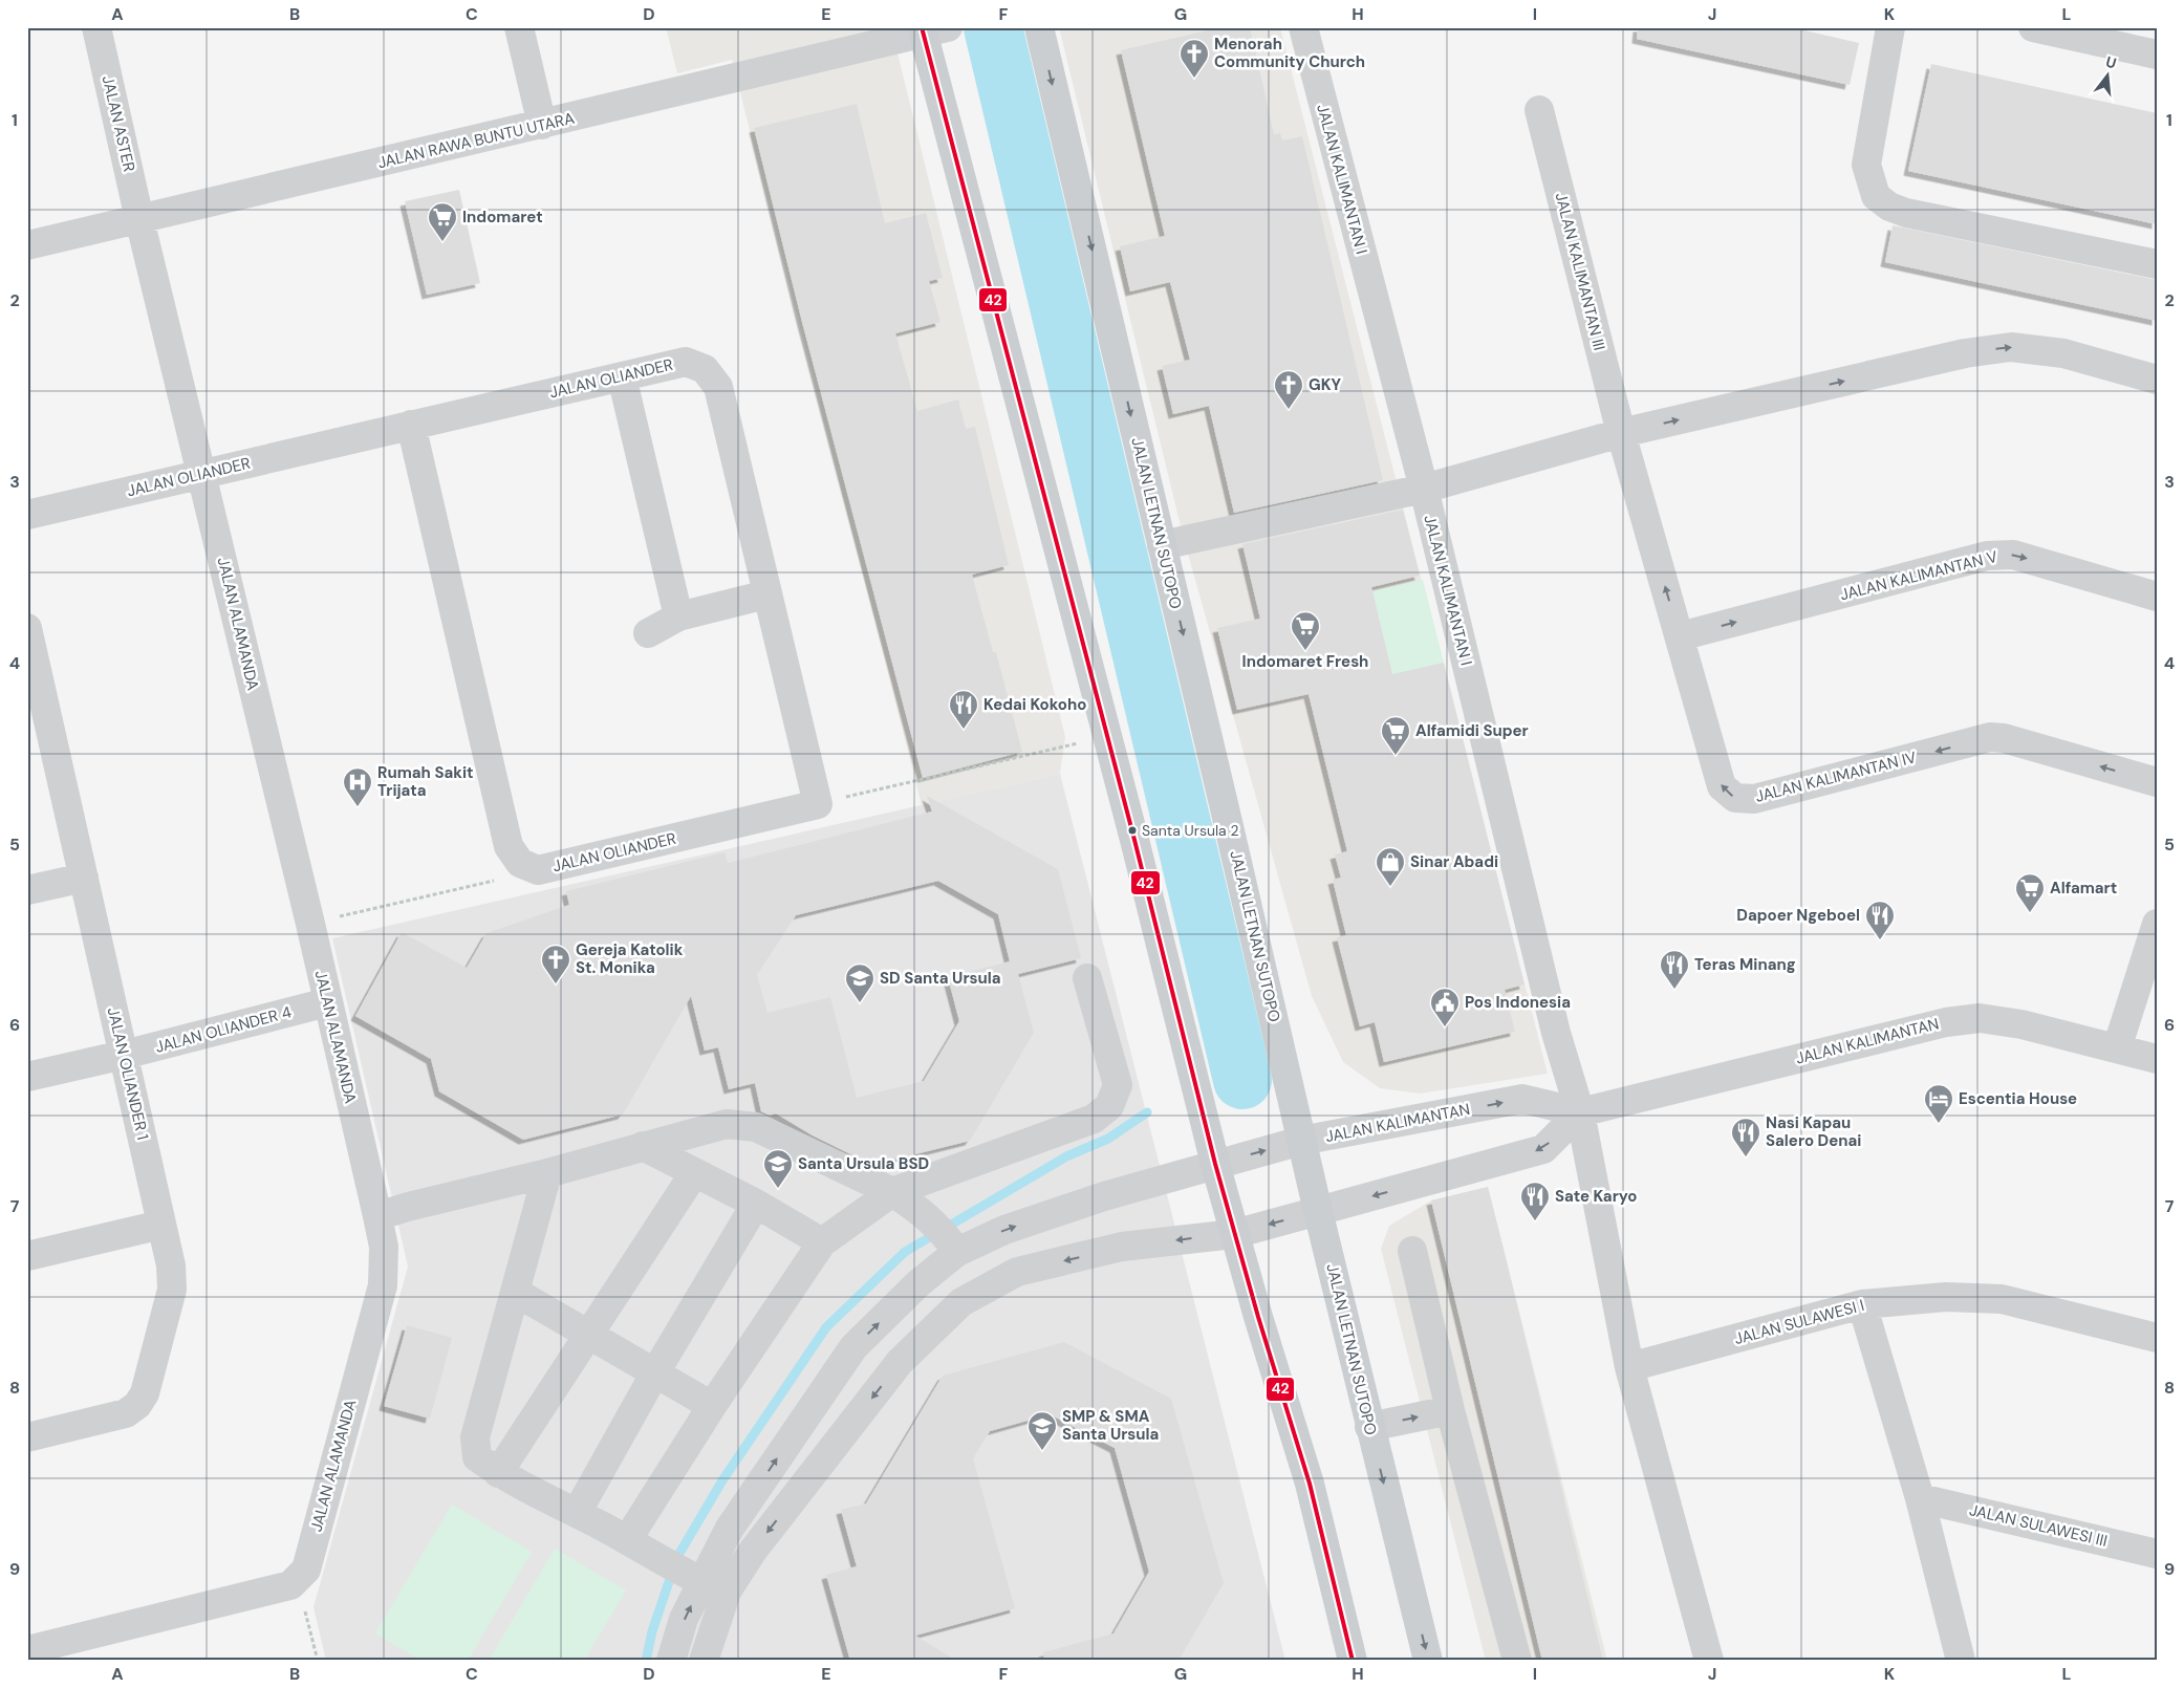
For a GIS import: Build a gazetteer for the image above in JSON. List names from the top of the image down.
{
  "streets": {
    "main road": ["JALAN LETNAN SUTOPO"],
    "street": [
      "JALAN ASTER",
      "JALAN RAWA BUNTU UTARA",
      "JALAN KALIMANTAN I",
      "JALAN KALIMANTAN III",
      "JALAN OLIANDER",
      "JALAN KALIMANTAN V",
      "JALAN ALAMANDA",
      "JALAN KALIMANTAN IV",
      "JALAN OLIANDER 4",
      "JALAN KALIMANTAN",
      "JALAN OLIANDER 1",
      "JALAN SULAWESI I",
      "JALAN SULAWESI III"
    ]
  },
  "crossings": [
    ["JALAN ASTER", "JALAN RAWA BUNTU UTARA"],
    ["JALAN ASTER", "JALAN ALAMANDA"],
    ["JALAN RAWA BUNTU UTARA", "JALAN ALAMANDA"],
    ["JALAN KALIMANTAN I", "JALAN KALIMANTAN"],
    ["JALAN KALIMANTAN I", "JALAN SULAWESI I"],
    ["JALAN KALIMANTAN III", "JALAN KALIMANTAN IV"],
    ["JALAN OLIANDER", "JALAN ALAMANDA"],
    ["JALAN LETNAN SUTOPO", "JALAN KALIMANTAN"],
    ["JALAN KALIMANTAN V", "JALAN KALIMANTAN IV"],
    ["JALAN ALAMANDA", "JALAN OLIANDER 4"],
    ["JALAN OLIANDER 4", "JALAN OLIANDER 1"]
  ],
  "places": {
    "church": ["Menorah Community Church", "GKY", "Gereja Katolik St. Monika"],
    "supermarket": [
      "Indomaret",
      "Indomaret Fresh",
      "Alfamidi Super",
      "Alfamart"
    ],
    "restaurant": [
      "Kedai Kokoho",
      "Dapoer Ngeboel",
      "Teras Minang",
      "Nasi Kapau Salero Denai",
      "Sate Karyo"
    ],
    "hospital": ["Rumah Sakit Trijata"],
    "other": ["Santa Ursula 2"],
    "shop": ["Sinar Abadi"],
    "school or university": ["SD Santa Ursula", "Santa Ursula BSD", "SMP & SMA Santa Ursula"],
    "public building": ["Pos Indonesia"],
    "hotel": ["Escentia House"]
  },
  "lines": ["transit line 42"],
  "north": "top",
  "grid": {
    "columns": [
      "A",
      "B",
      "C",
      "D",
      "E",
      "F",
      "G",
      "H",
      "I",
      "J",
      "K",
      "L"
    ],
    "rows": [
      "1",
      "2",
      "3",
      "4",
      "5",
      "6",
      "7",
      "8",
      "9"
    ]
  }
}
